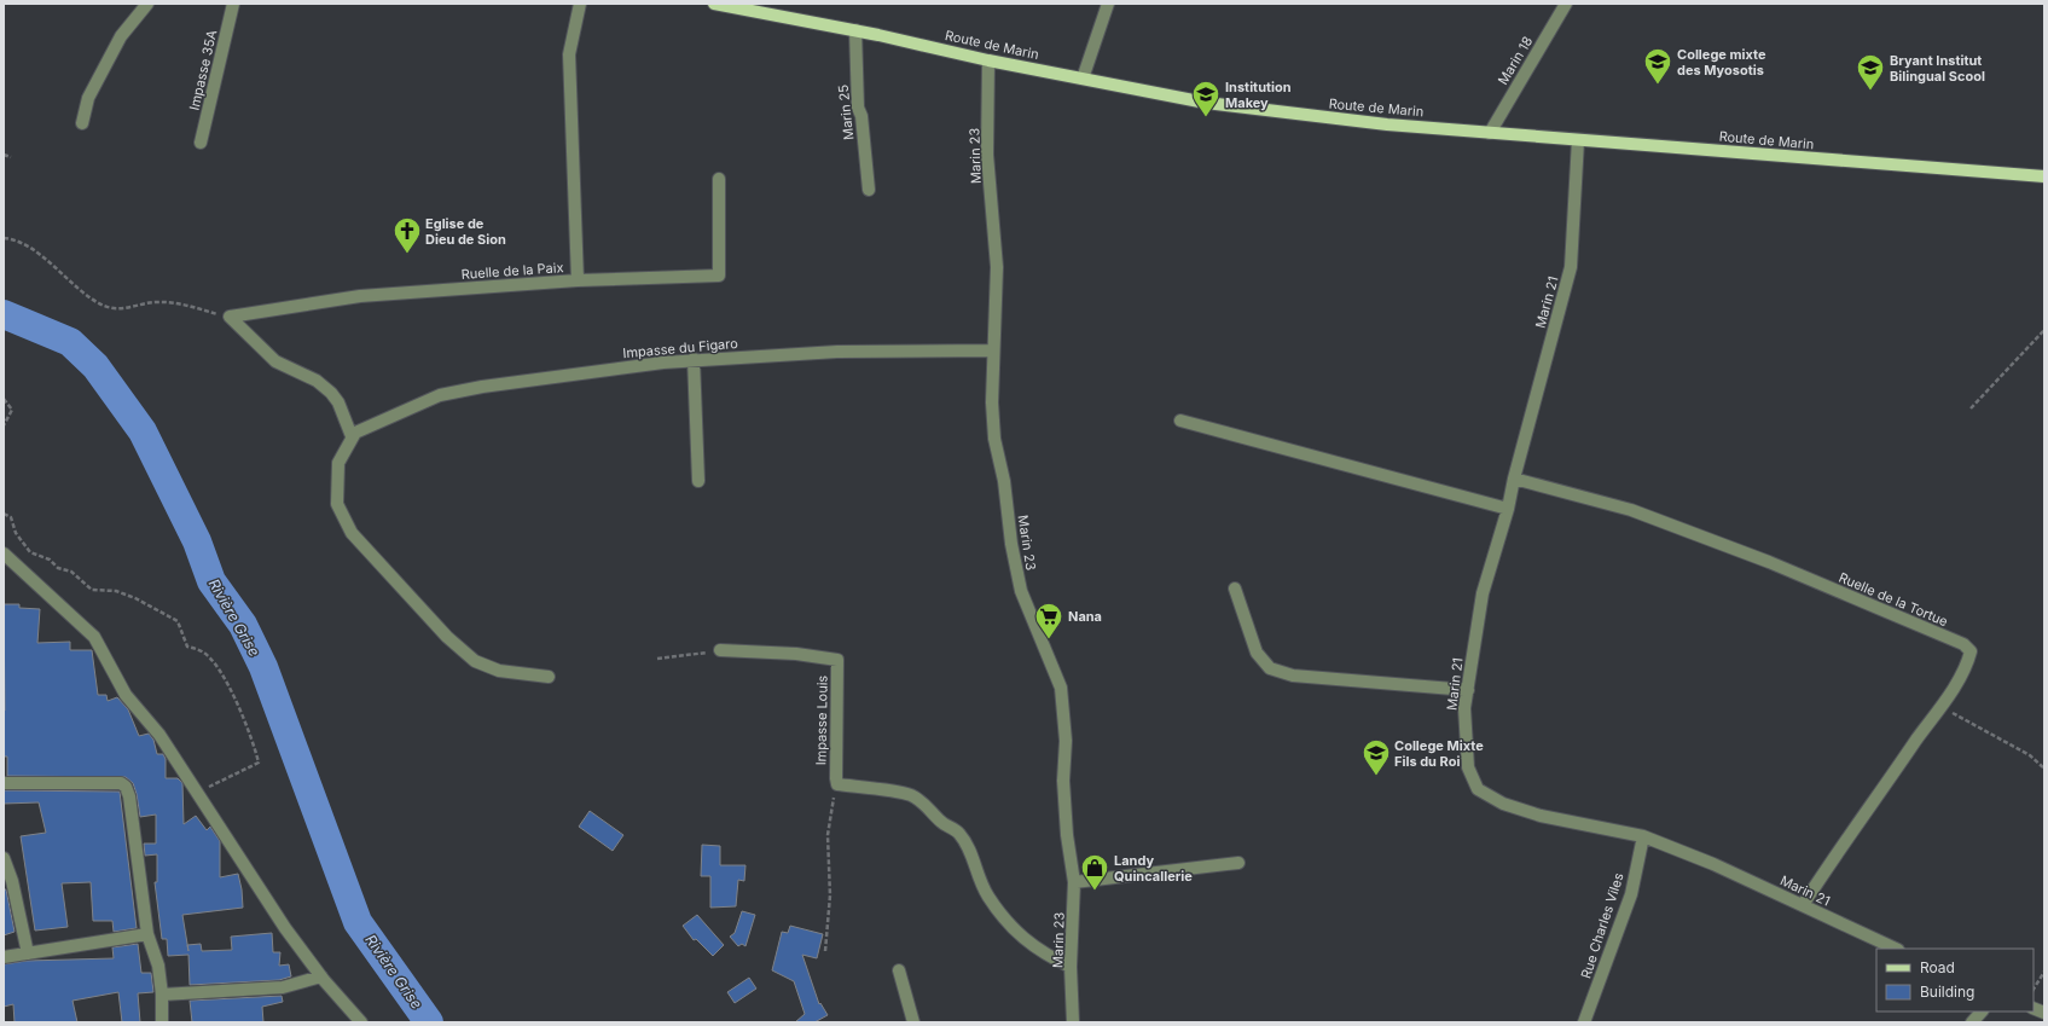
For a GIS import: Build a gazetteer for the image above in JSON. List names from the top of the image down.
{
  "streets": {
    "main road": ["Route de Marin"],
    "street": [
      "Marin 18",
      "Impasse 35A",
      "Marin 25",
      "Marin 23",
      "Ruelle de la Paix",
      "Marin 21",
      "Impasse du Figaro",
      "Ruelle de la Tortue",
      "Impasse Louis",
      "Rue Charles Viles"
    ]
  },
  "crossings": [
    ["Route de Marin", "Marin 18"],
    ["Route de Marin", "Marin 25"],
    ["Route de Marin", "Marin 23"],
    ["Route de Marin", "Marin 21"],
    ["Marin 23", "Impasse du Figaro"],
    ["Marin 21", "Ruelle de la Tortue"],
    ["Marin 21", "Rue Charles Viles"]
  ],
  "water": ["Rivière Grise"],
  "places": {
    "school or university": [
      "College mixte des Myosotis",
      "Bryant Institut Bilingual Scool",
      "Institution Makey",
      "College Mixte Fils du Roi"
    ],
    "church": ["Eglise de Dieu de Sion"],
    "supermarket": ["Nana"],
    "shop": ["Landy Quincallerie"]
  },
  "legend": ["Road", "Building"]
}
